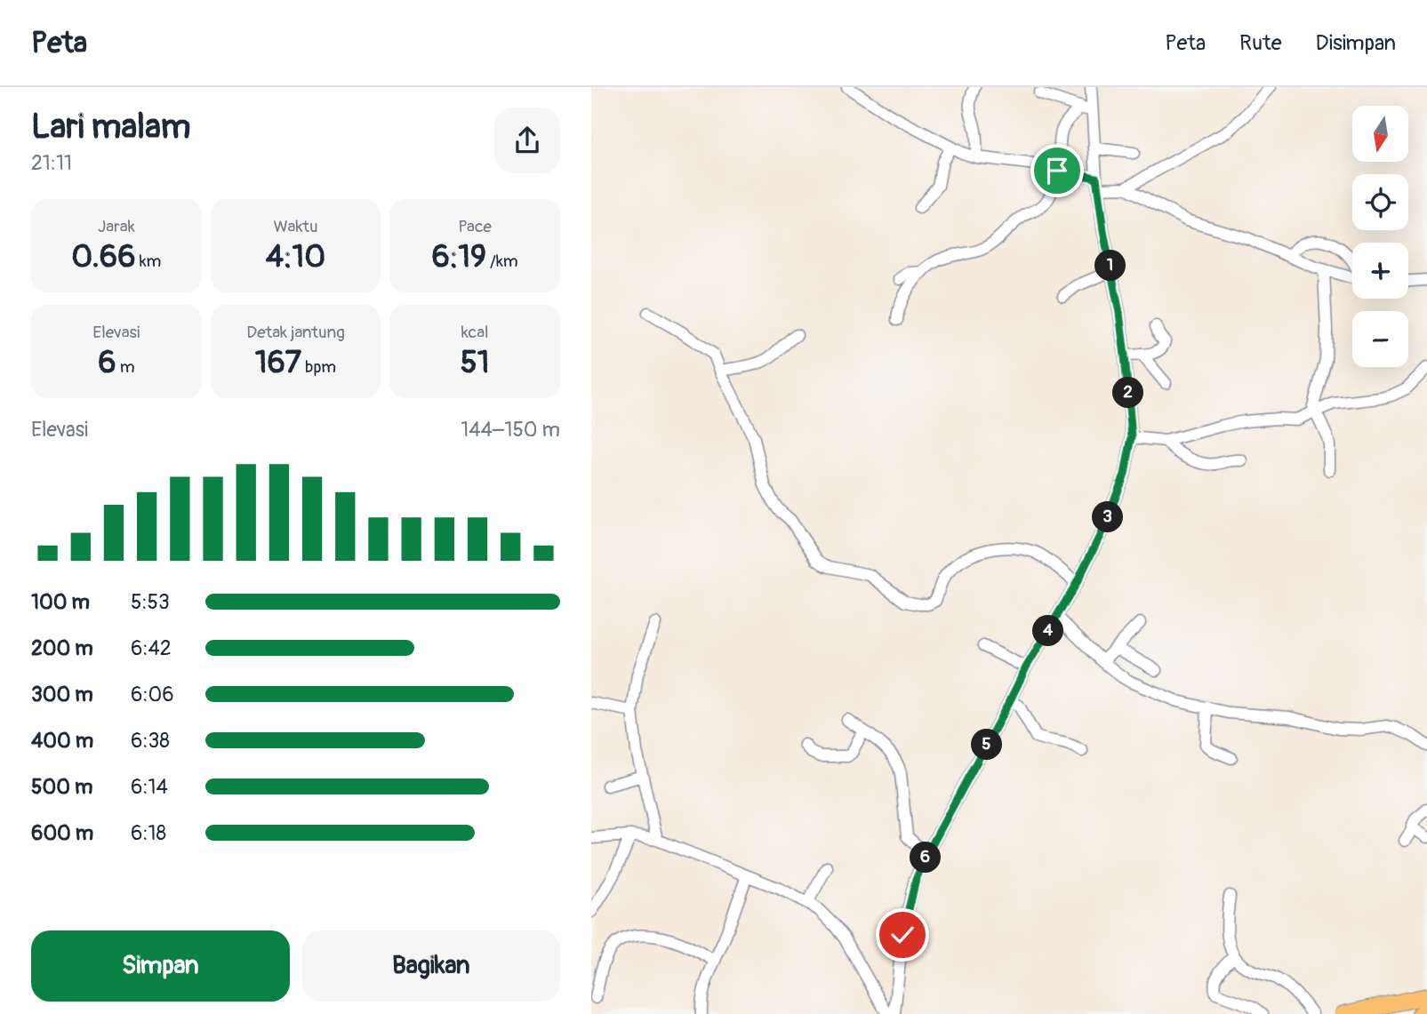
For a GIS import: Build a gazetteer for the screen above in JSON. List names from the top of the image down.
{
  "north": "bottom",
  "page": {
    "header": "Peta",
    "nav": ["Peta", "Rute", "Disimpan"],
    "heading": ["Lari malam", "21:11"],
    "map_buttons": ["+", "−"],
    "stats": [
      ["Jarak", "0.66 km"],
      ["Waktu", "4:10"],
      ["Pace", "6:19 /km"],
      ["Elevasi", "6 m"],
      ["Detak jantung", "167 bpm"],
      ["kcal", "51"]
    ],
    "pins": [
      "1",
      "2",
      "3",
      "4",
      "5",
      "6"
    ],
    "chart": ["Elevasi", "144–150 m"],
    "list": [
      {
        "name": "100 m",
        "note": "5:53"
      },
      {
        "name": "200 m",
        "note": "6:42"
      },
      {
        "name": "300 m",
        "note": "6:06"
      },
      {
        "name": "400 m",
        "note": "6:38"
      },
      {
        "name": "500 m",
        "note": "6:14"
      },
      {
        "name": "600 m",
        "note": "6:18"
      }
    ],
    "buttons": ["Simpan", "Bagikan"]
  }
}
